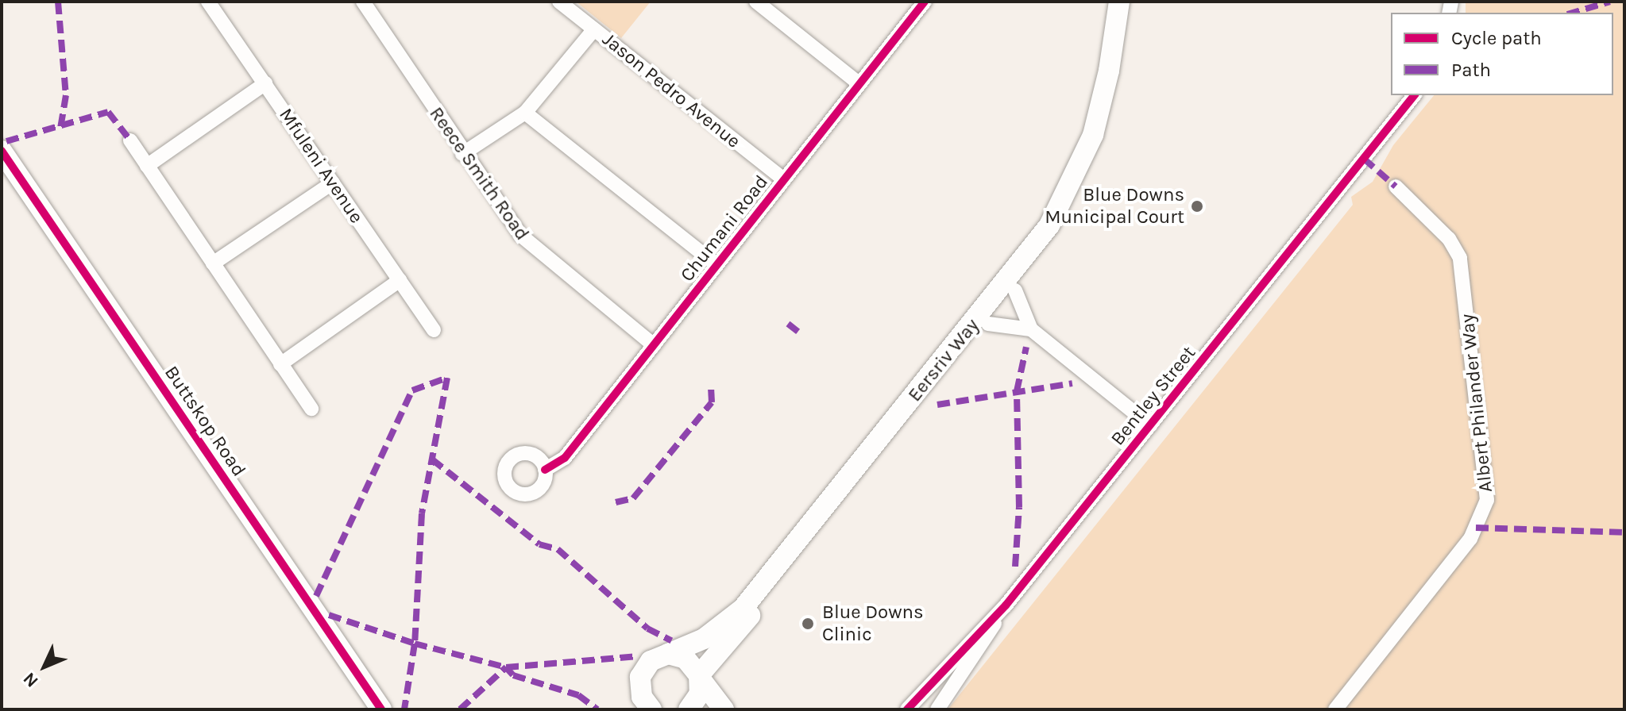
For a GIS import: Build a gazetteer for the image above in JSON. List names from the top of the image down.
{
  "streets": {
    "main road": ["Eersriv Way", "Buttskop Road"],
    "street": [
      "Jason Pedro Avenue",
      "Mfuleni Avenue",
      "Reece Smith Road",
      "Chumani Road",
      "Bentley Street",
      "Albert Philander Way"
    ]
  },
  "crossings": [
    ["Jason Pedro Avenue", "Chumani Road"],
    ["Reece Smith Road", "Chumani Road"]
  ],
  "places": ["Blue Downs Municipal Court", "Blue Downs Clinic"],
  "legend": ["Cycle path", "Path"],
  "north": "bottom left"
}
